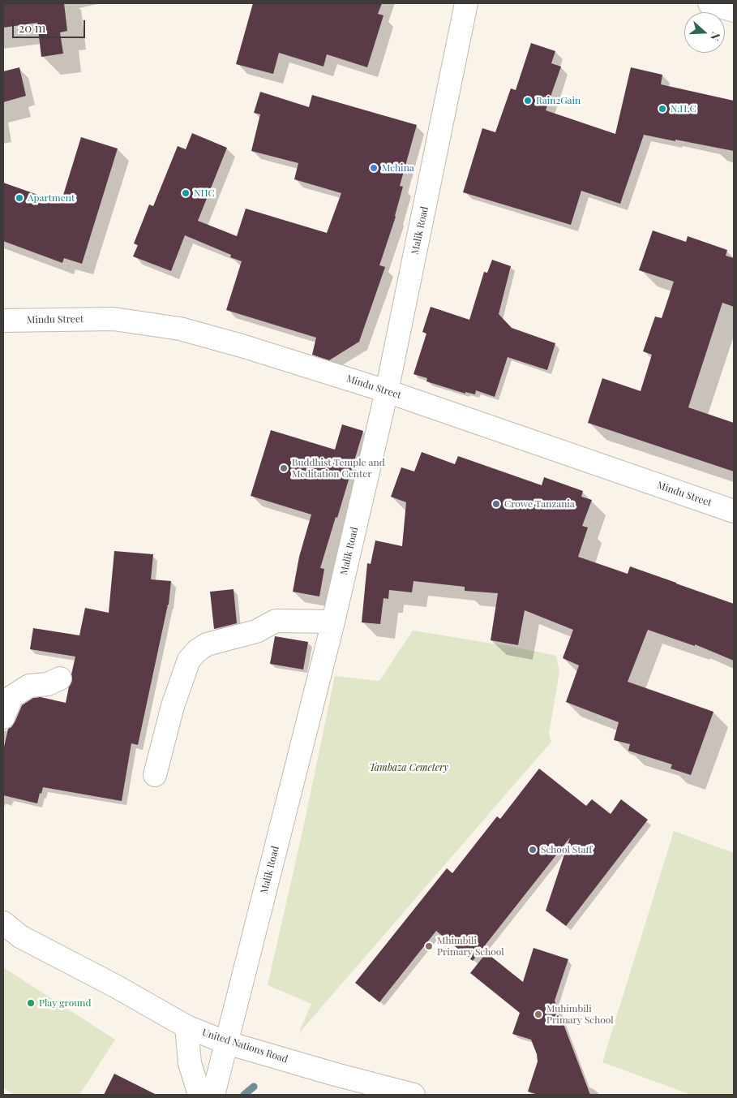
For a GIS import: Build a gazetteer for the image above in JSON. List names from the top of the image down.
{
  "streets": {
    "street": ["Malik Road", "Mindu Street", "United Nations Road"]
  },
  "crossings": [
    ["Malik Road", "Mindu Street"],
    ["Malik Road", "United Nations Road"]
  ],
  "parks": ["Tambaza Cemetery"],
  "places": [
    "Rain2Gain",
    "N.H.C",
    "Mchina",
    "NHC",
    "Apartment",
    "Buddhist Temple and Meditation Center",
    "Crowe Tanzania",
    "School Staff",
    "Mhimbili Primary School",
    "Play ground",
    "Muhimbili Primary School"
  ],
  "scale_bar": "20 m",
  "north": "right"
}
